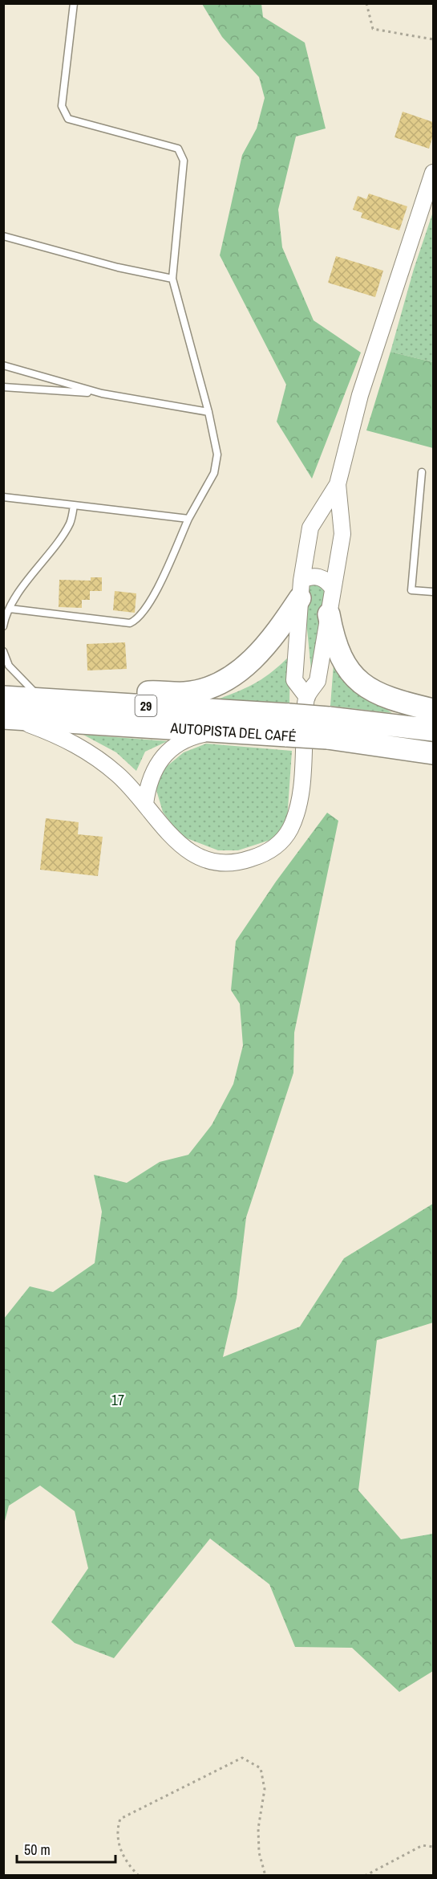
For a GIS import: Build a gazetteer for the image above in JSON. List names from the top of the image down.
{
  "streets": {
    "highway": ["29", "AUTOPISTA DEL CAFÉ"]
  },
  "parks": ["17"],
  "scale_bar": "50 m"
}
